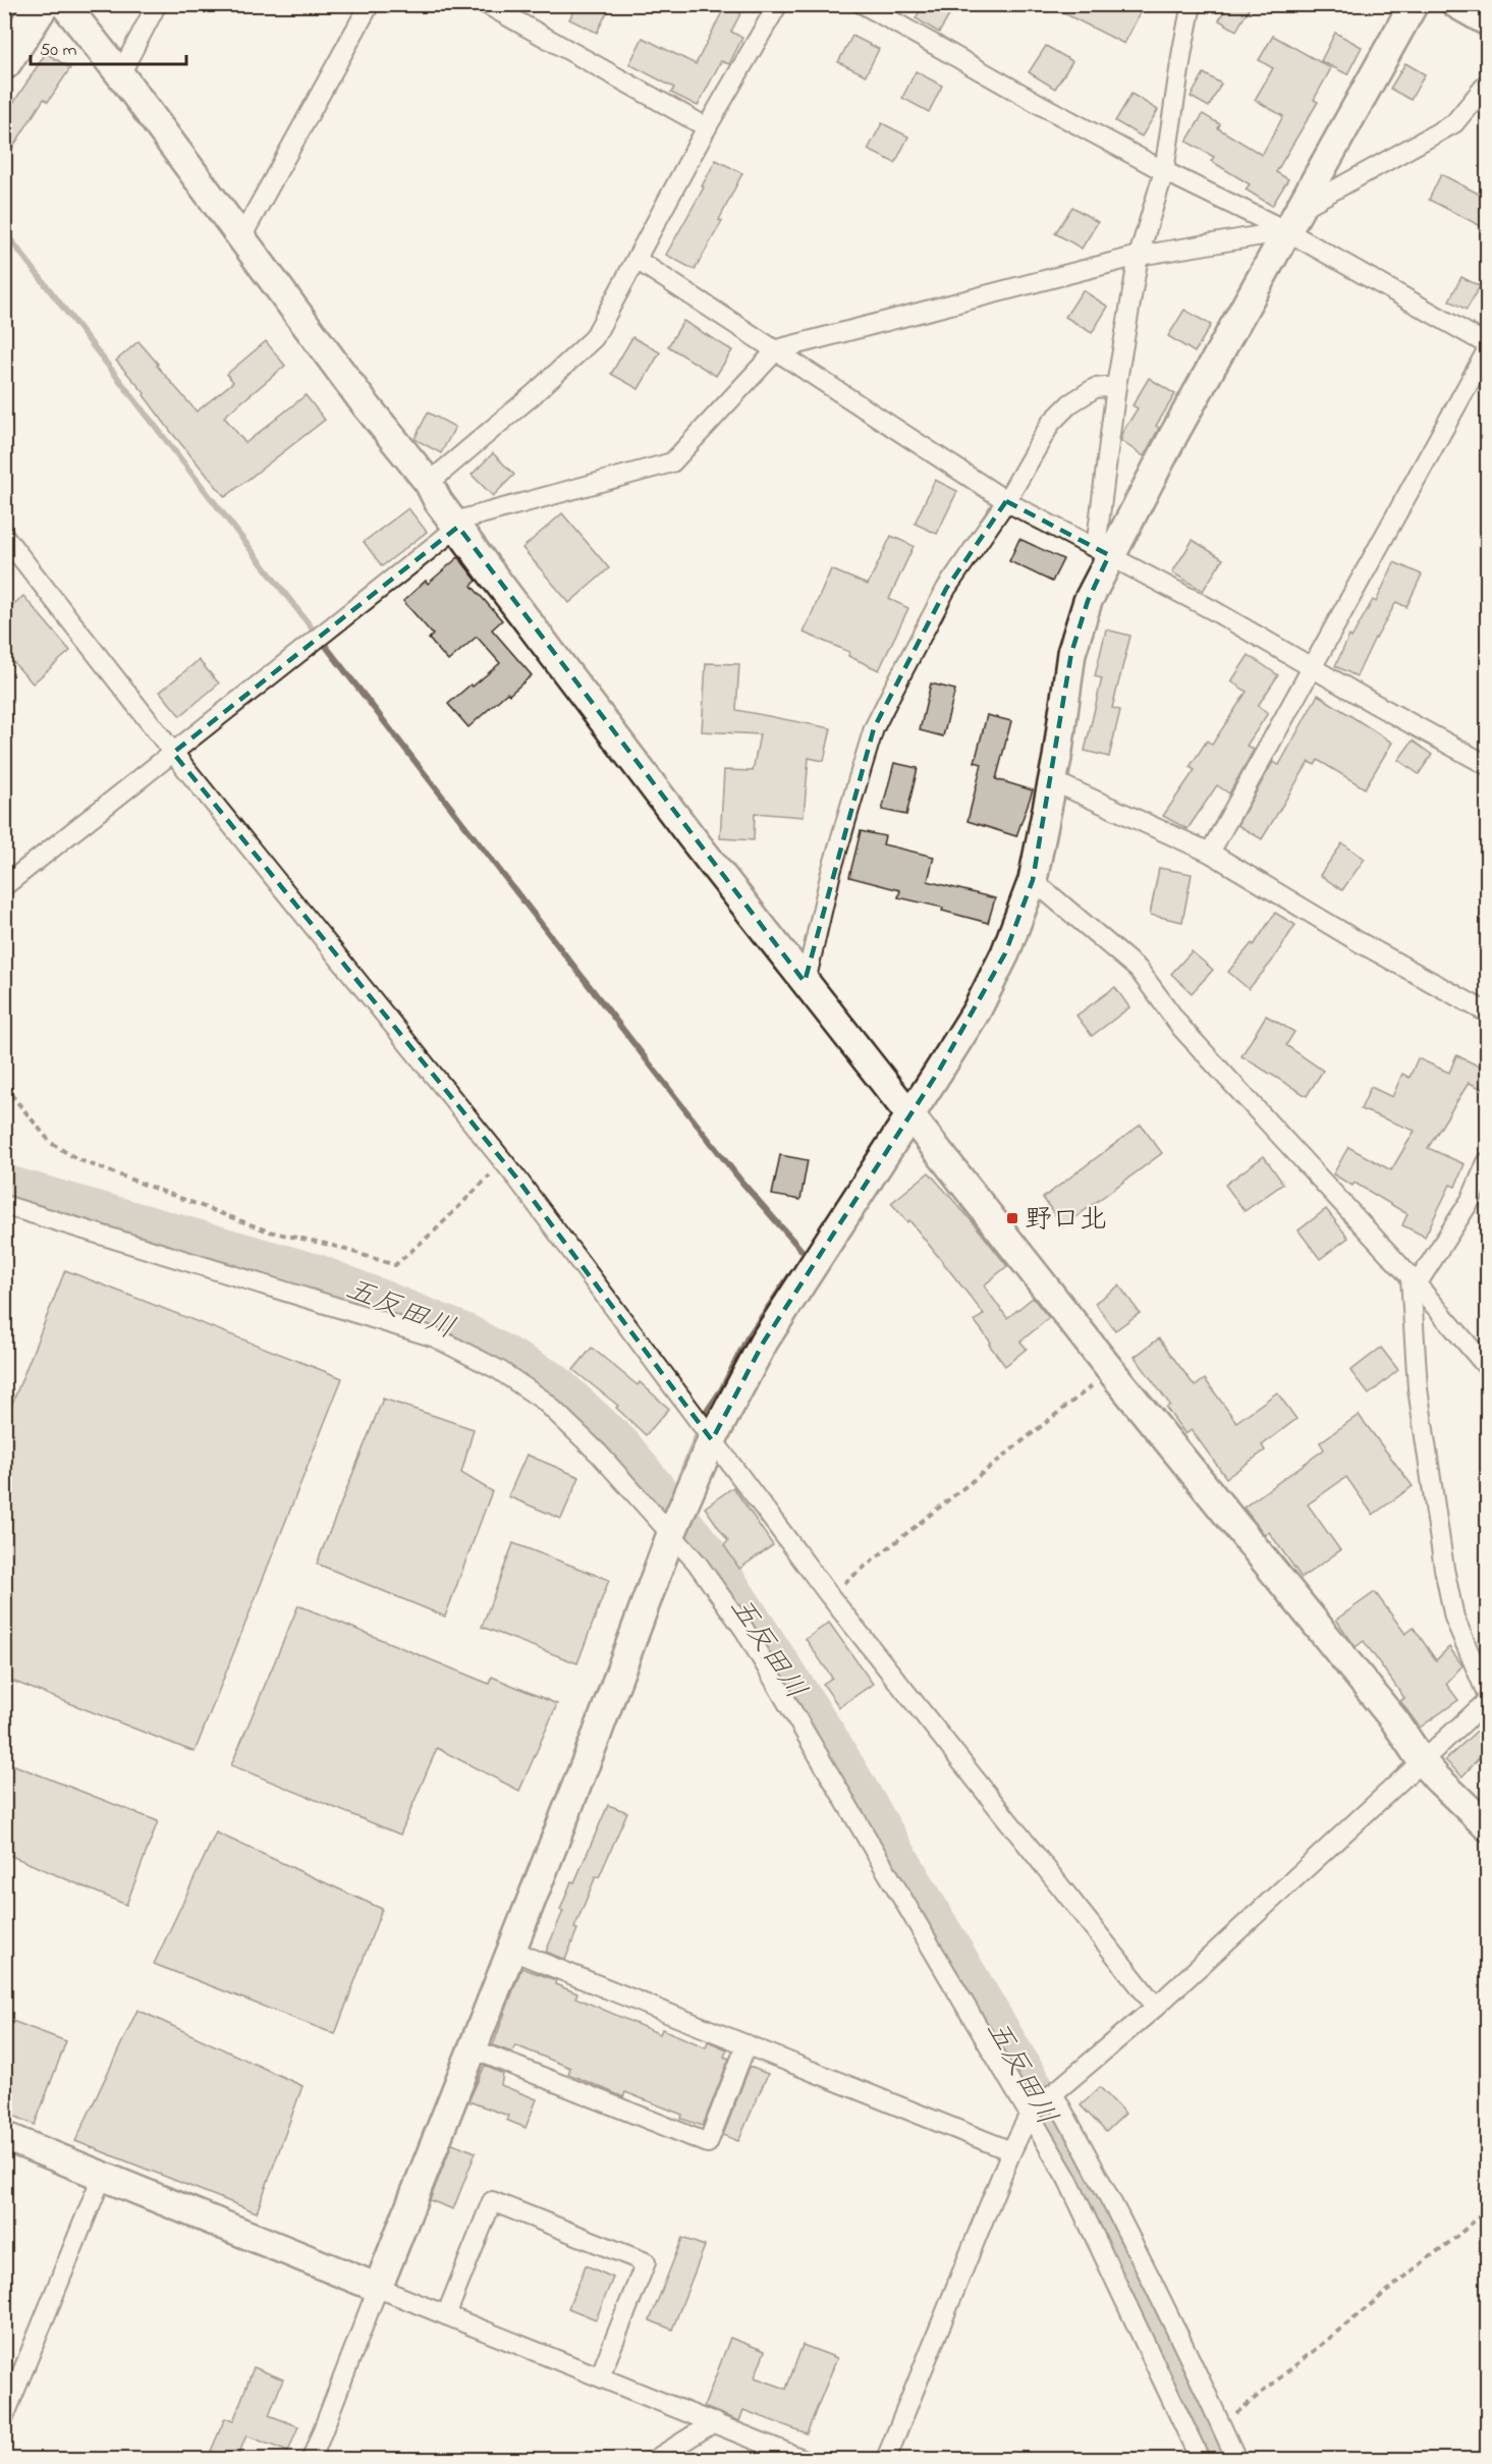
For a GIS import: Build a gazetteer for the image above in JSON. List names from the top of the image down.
{
  "water": ["五反田川"],
  "places": {
    "transit": ["野口北"]
  },
  "scale_bar": "50 m"
}
